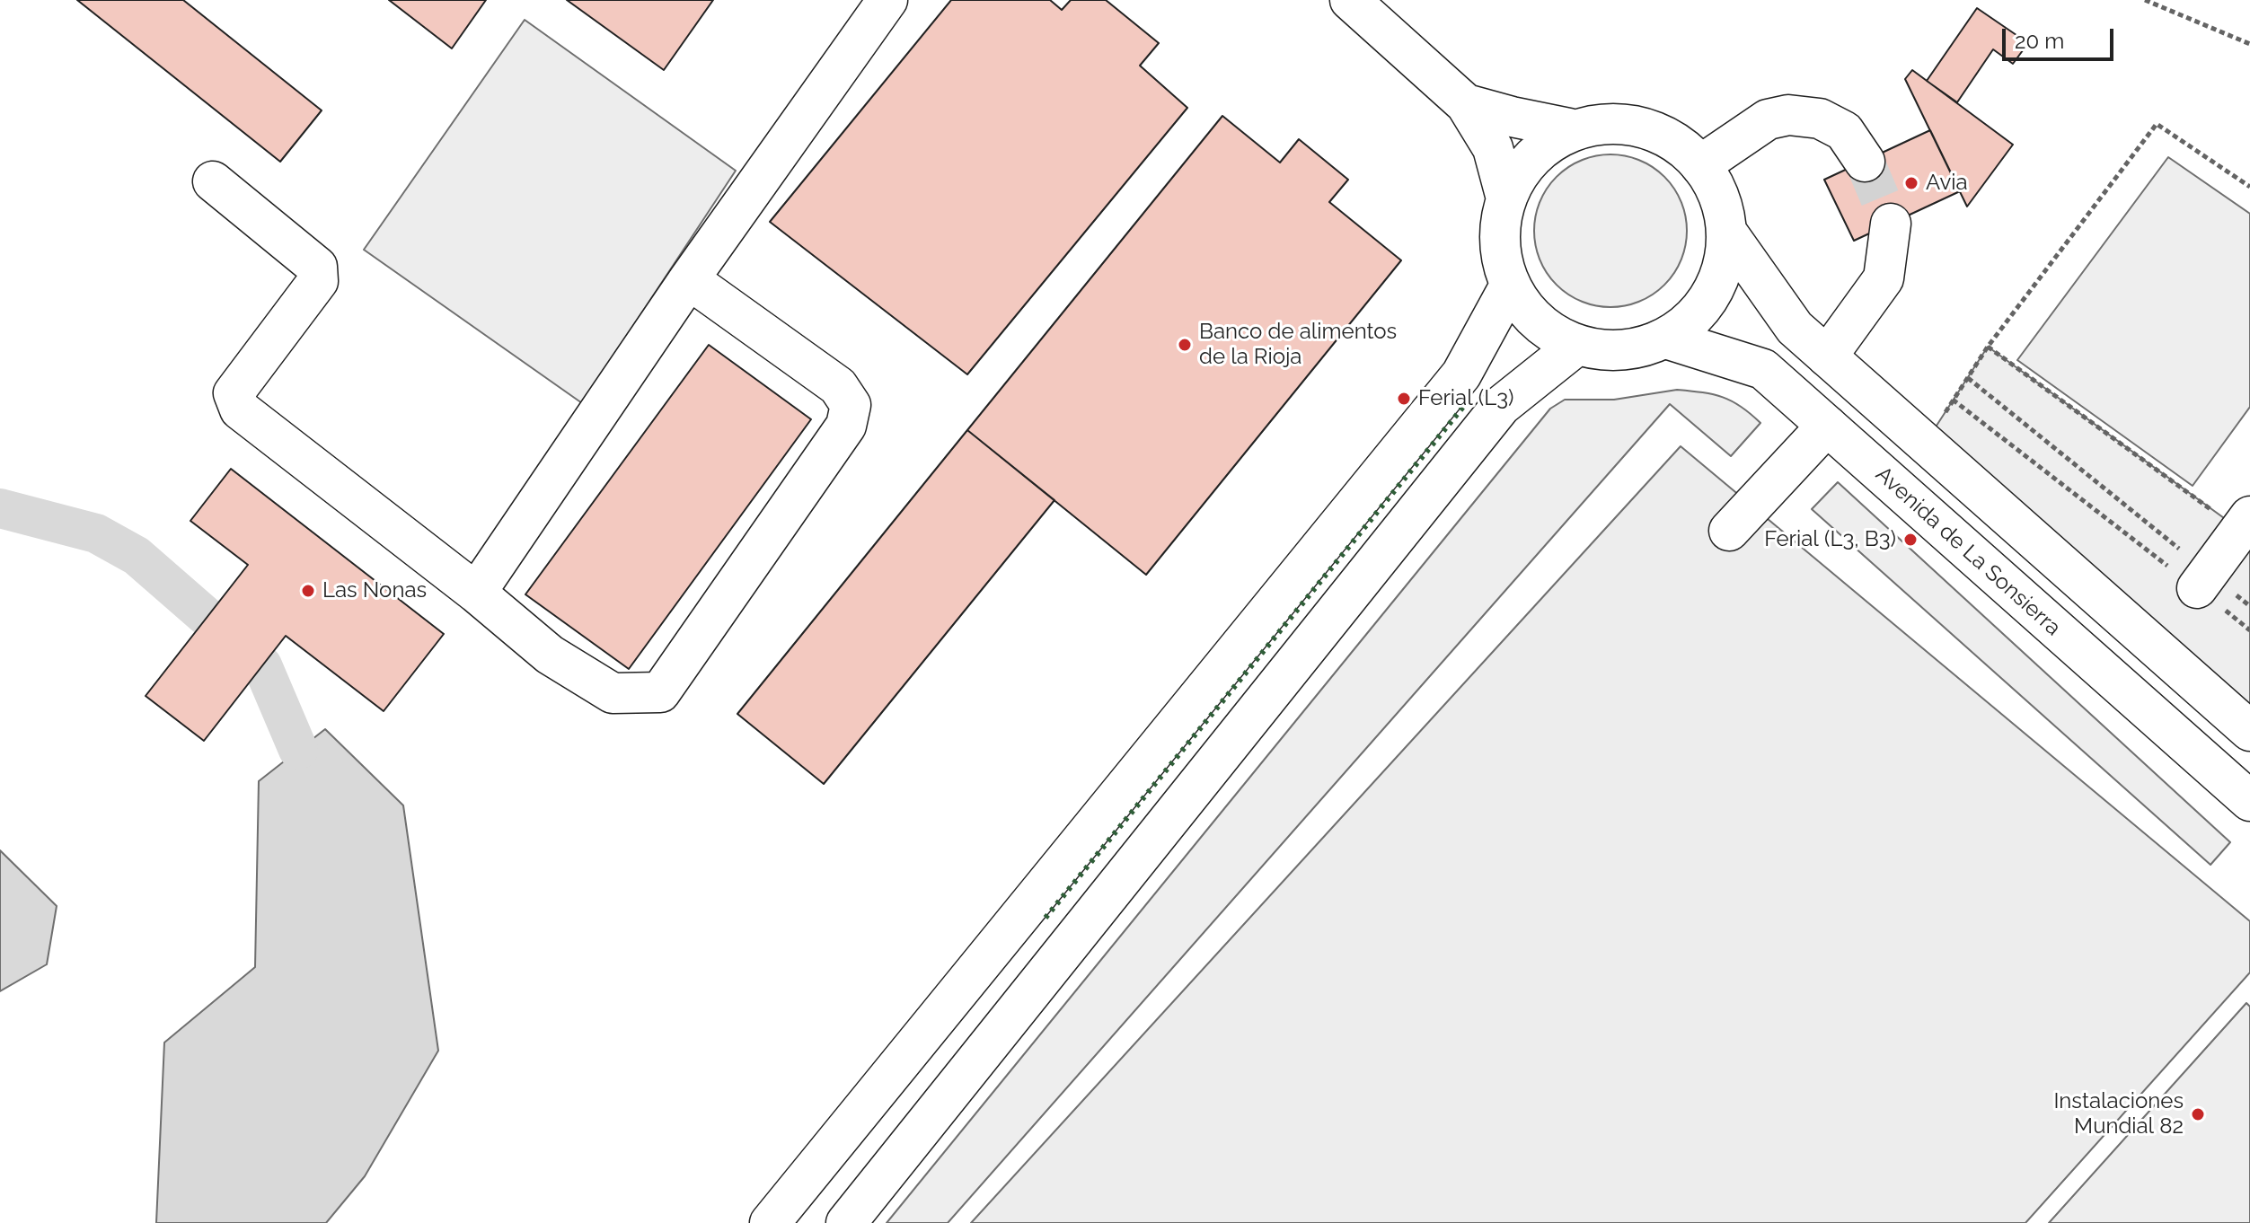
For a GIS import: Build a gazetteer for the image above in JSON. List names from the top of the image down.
{
  "streets": {
    "main road": ["Avenida de La Sonsierra"]
  },
  "places": [
    "Avia",
    "Banco de alimentos de la Rioja",
    "Ferial (L3)",
    "Ferial (L3, B3)",
    "Las Nonas",
    "Instalaciones Mundial 82"
  ],
  "scale_bar": "20 m"
}
